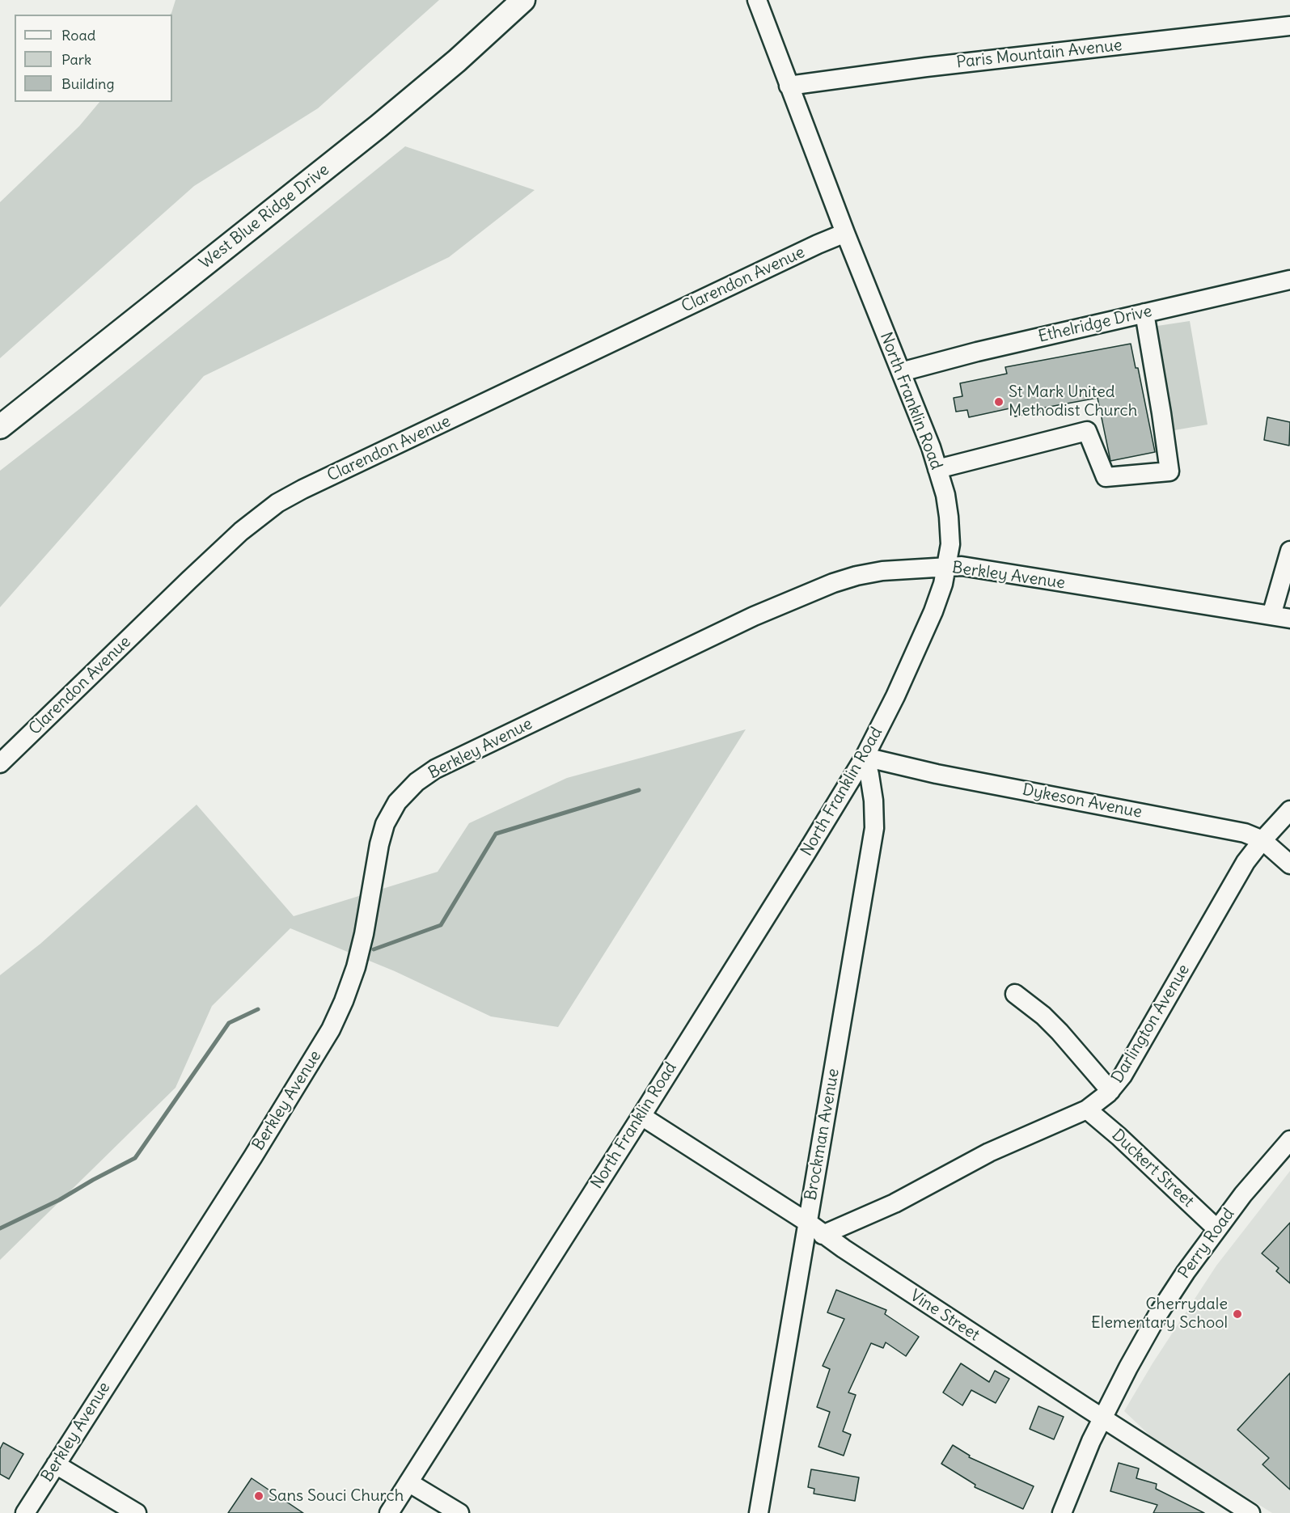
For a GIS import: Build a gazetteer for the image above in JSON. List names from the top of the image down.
{
  "streets": {
    "main road": ["West Blue Ridge Drive"],
    "street": [
      "Paris Mountain Avenue",
      "Clarendon Avenue",
      "Ethelridge Drive",
      "North Franklin Road",
      "Berkley Avenue",
      "Dykeson Avenue",
      "Darlington Avenue",
      "Brockman Avenue",
      "Duckert Street",
      "Perry Road",
      "Vine Street"
    ]
  },
  "crossings": [
    ["Paris Mountain Avenue", "North Franklin Road"],
    ["Clarendon Avenue", "North Franklin Road"],
    ["Ethelridge Drive", "North Franklin Road"],
    ["North Franklin Road", "Berkley Avenue"],
    ["North Franklin Road", "Dykeson Avenue"],
    ["North Franklin Road", "Brockman Avenue"],
    ["North Franklin Road", "Vine Street"],
    ["Dykeson Avenue", "Darlington Avenue"],
    ["Dykeson Avenue", "Brockman Avenue"],
    ["Darlington Avenue", "Duckert Street"],
    ["Darlington Avenue", "Vine Street"],
    ["Brockman Avenue", "Vine Street"],
    ["Duckert Street", "Perry Road"],
    ["Perry Road", "Vine Street"]
  ],
  "places": ["St Mark United Methodist Church", "Cherrydale Elementary School", "Sans Souci Church"],
  "legend": ["Road", "Park", "Building"]
}
